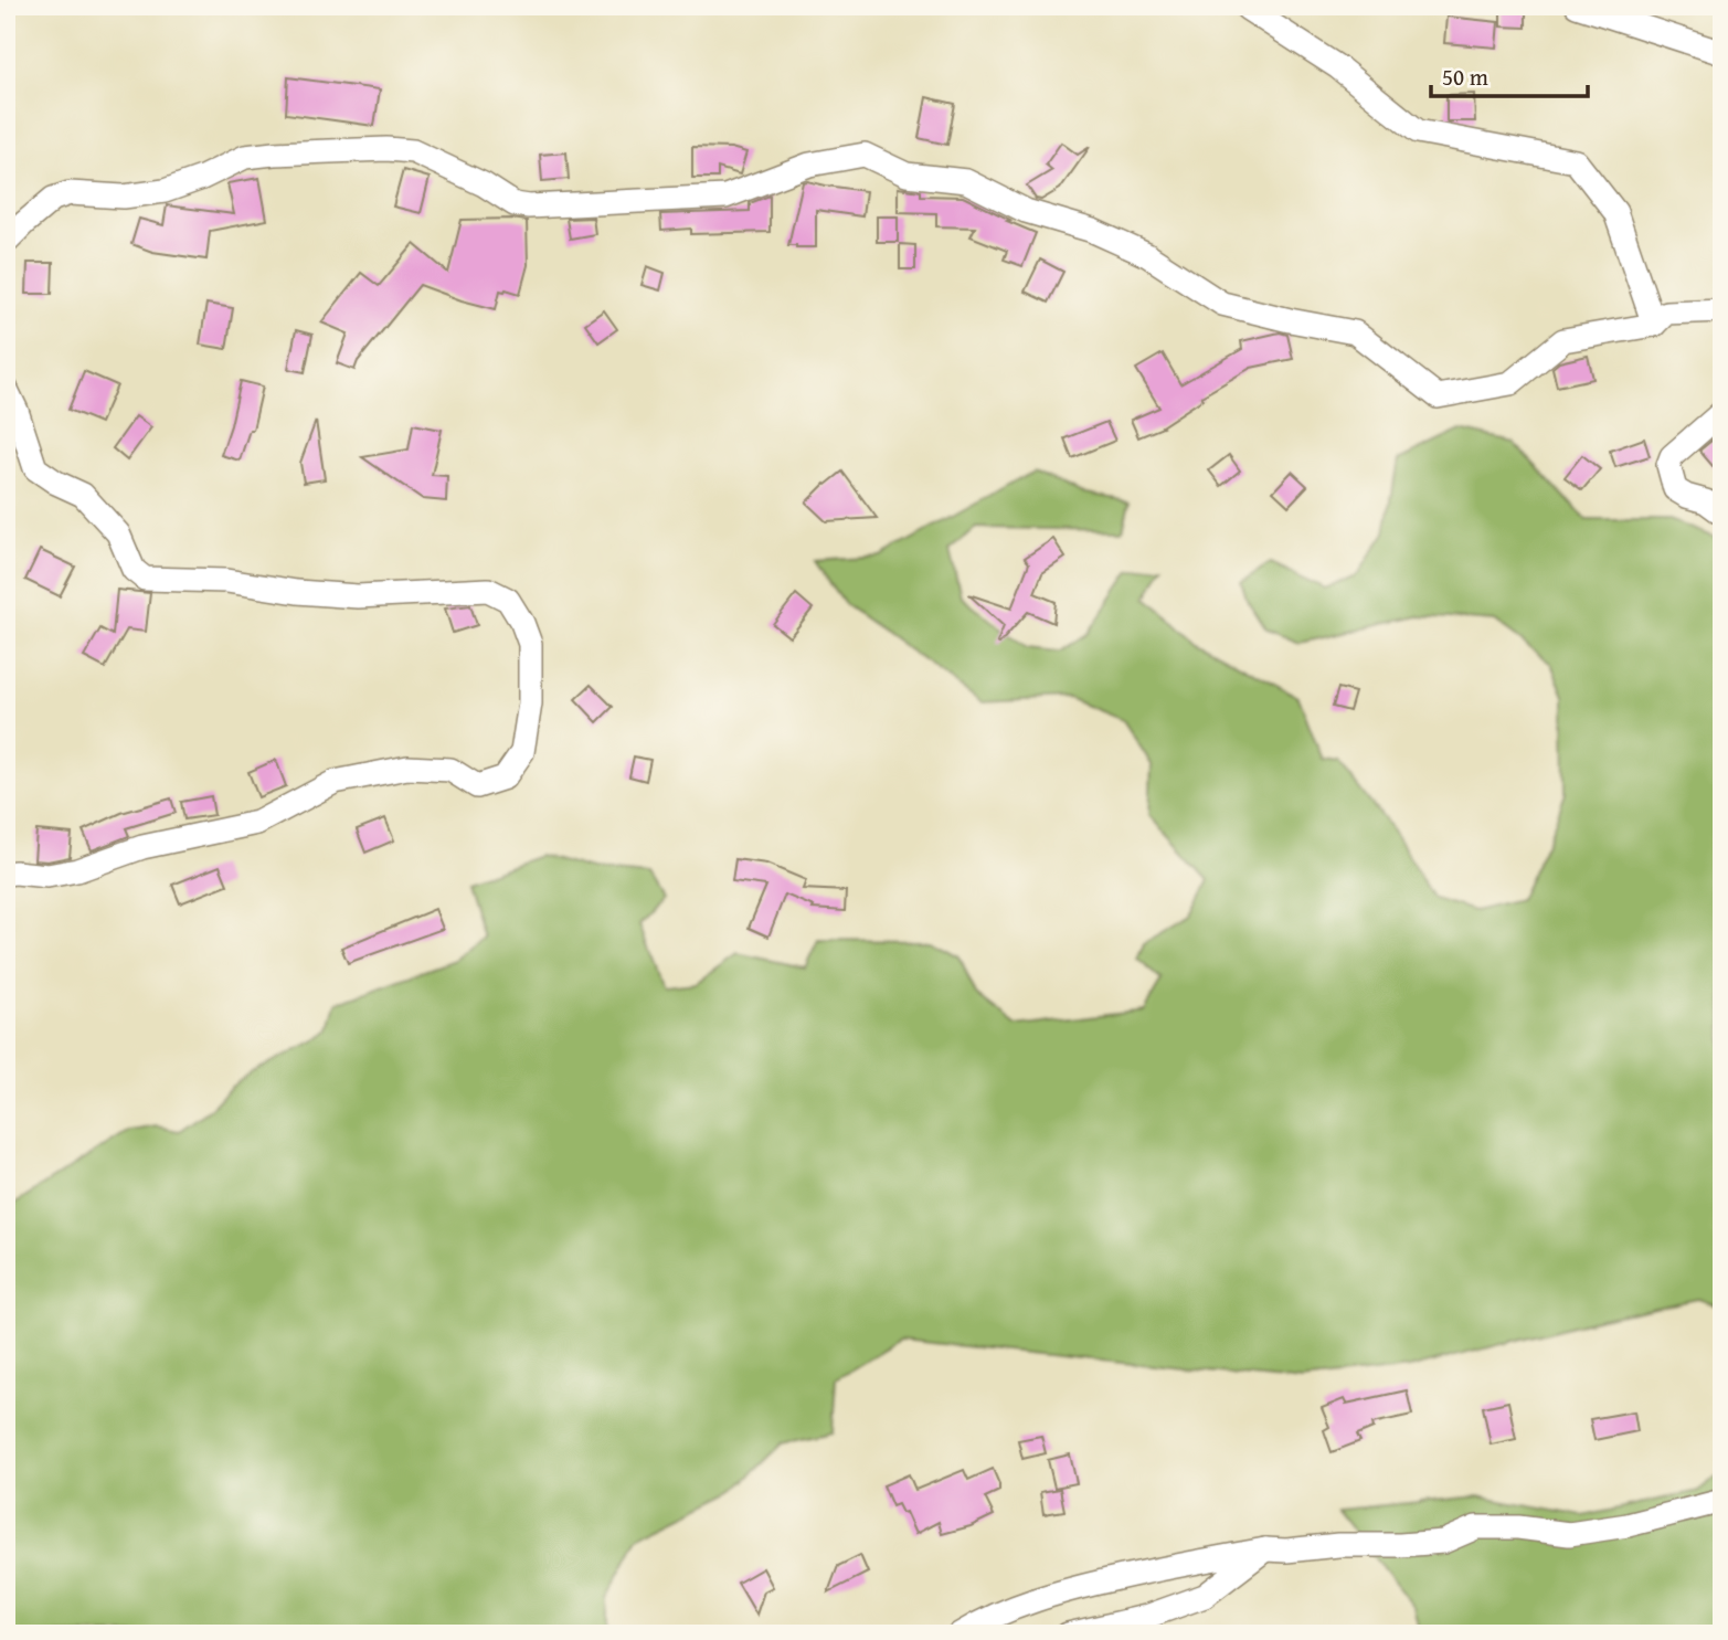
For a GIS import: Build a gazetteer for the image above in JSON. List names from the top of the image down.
{
  "scale_bar": "50 m"
}
